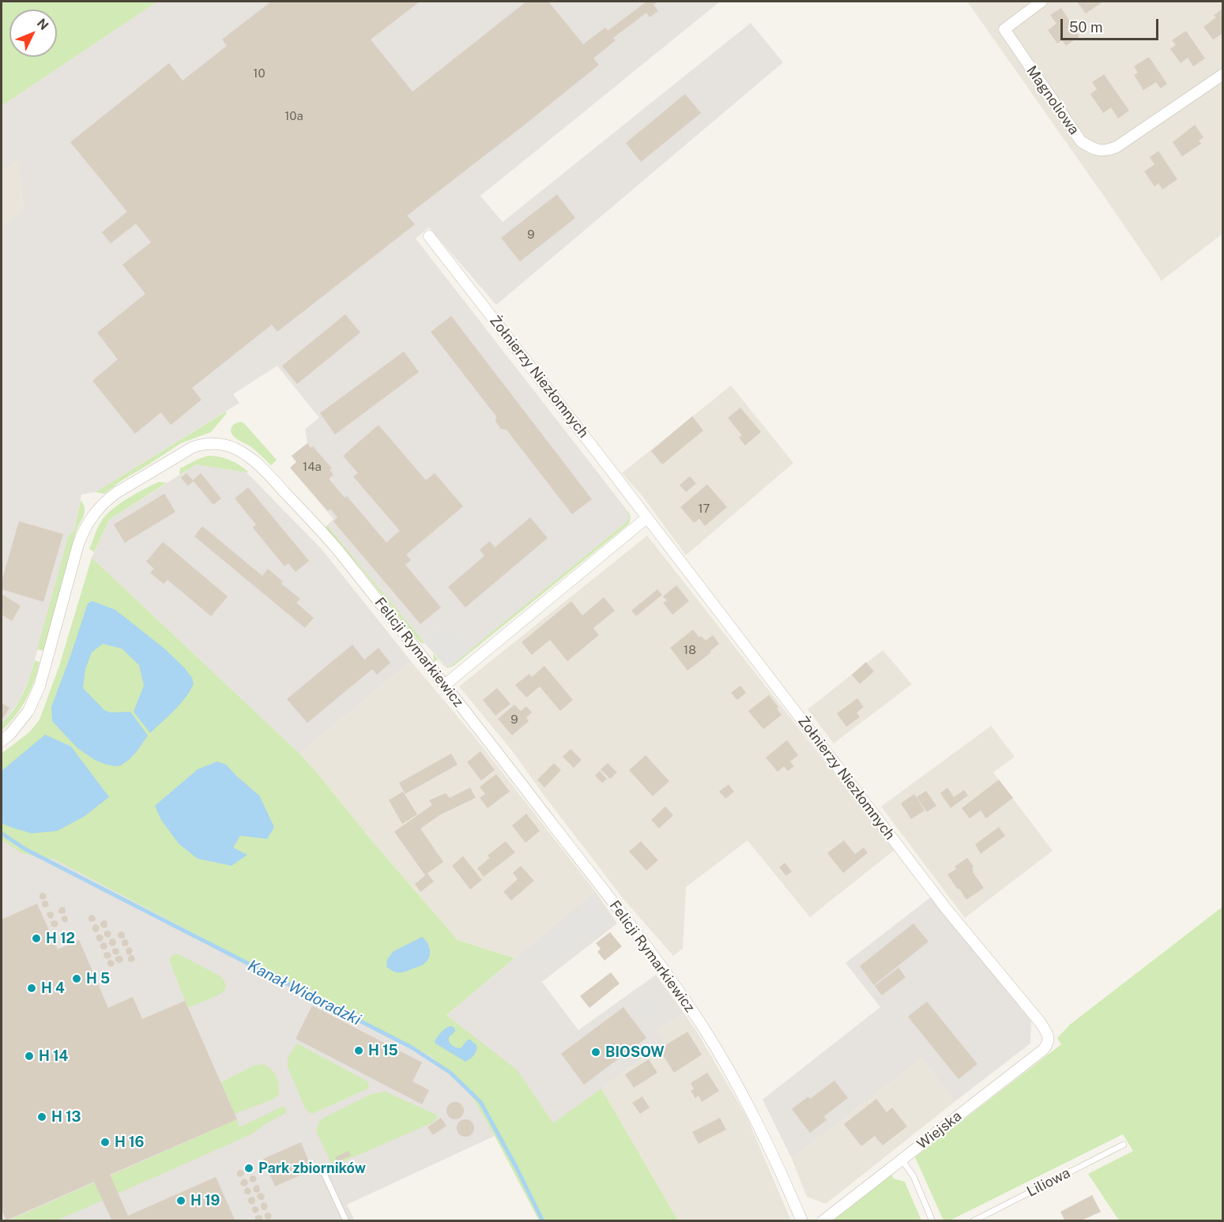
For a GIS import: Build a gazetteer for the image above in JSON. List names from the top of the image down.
{
  "streets": {
    "street": [
      "Magnoliowa",
      "Żołnierzy Niezłomnych",
      "Felicji Rymarkiewicz",
      "Wiejska"
    ],
    "lane": ["Liliowa"]
  },
  "crossings": [
    ["Żołnierzy Niezłomnych", "Wiejska"]
  ],
  "water": ["Kanał Widoradzki"],
  "places": [
    "H 12",
    "H 5",
    "H 4",
    "H 15",
    "BIOSOW",
    "H 14",
    "H 13",
    "H 16",
    "Park zbiorników",
    "H 19"
  ],
  "house_numbers": [
    "10",
    "10a",
    "9",
    "14a",
    "17",
    "18",
    "9"
  ],
  "scale_bar": "50 m",
  "north": "top right"
}
